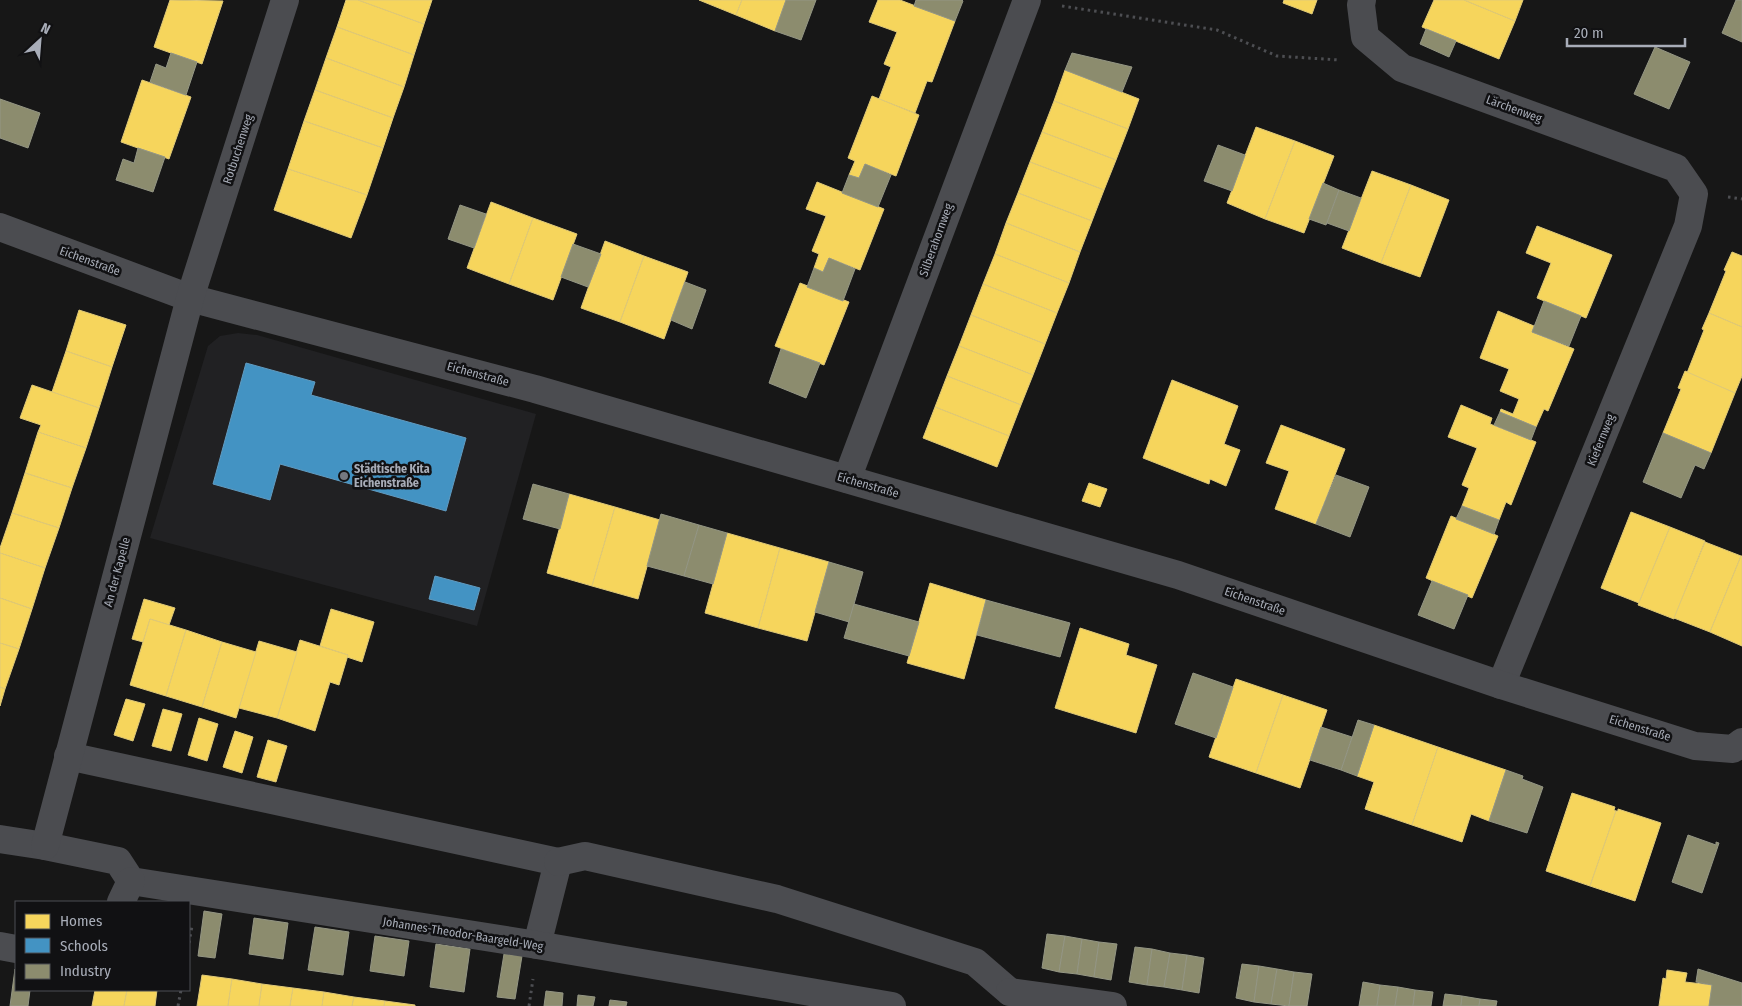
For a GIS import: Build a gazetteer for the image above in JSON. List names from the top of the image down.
{
  "streets": {
    "street": [
      "Lärchenweg",
      "Rotbuchenweg",
      "Silberahornweg",
      "Eichenstraße",
      "Kiefernweg",
      "An der Kapelle",
      "Johannes-Theodor-Baargeld-Weg"
    ]
  },
  "crossings": [
    ["Lärchenweg", "Kiefernweg"],
    ["Rotbuchenweg", "Eichenstraße"],
    ["Rotbuchenweg", "An der Kapelle"],
    ["Silberahornweg", "Eichenstraße"],
    ["Eichenstraße", "Kiefernweg"],
    ["Eichenstraße", "An der Kapelle"],
    ["An der Kapelle", "Johannes-Theodor-Baargeld-Weg"]
  ],
  "places": ["Städtische Kita Eichenstraße"],
  "legend": ["Homes", "Schools", "Industry"],
  "scale_bar": "20 m",
  "north": "top right"
}
